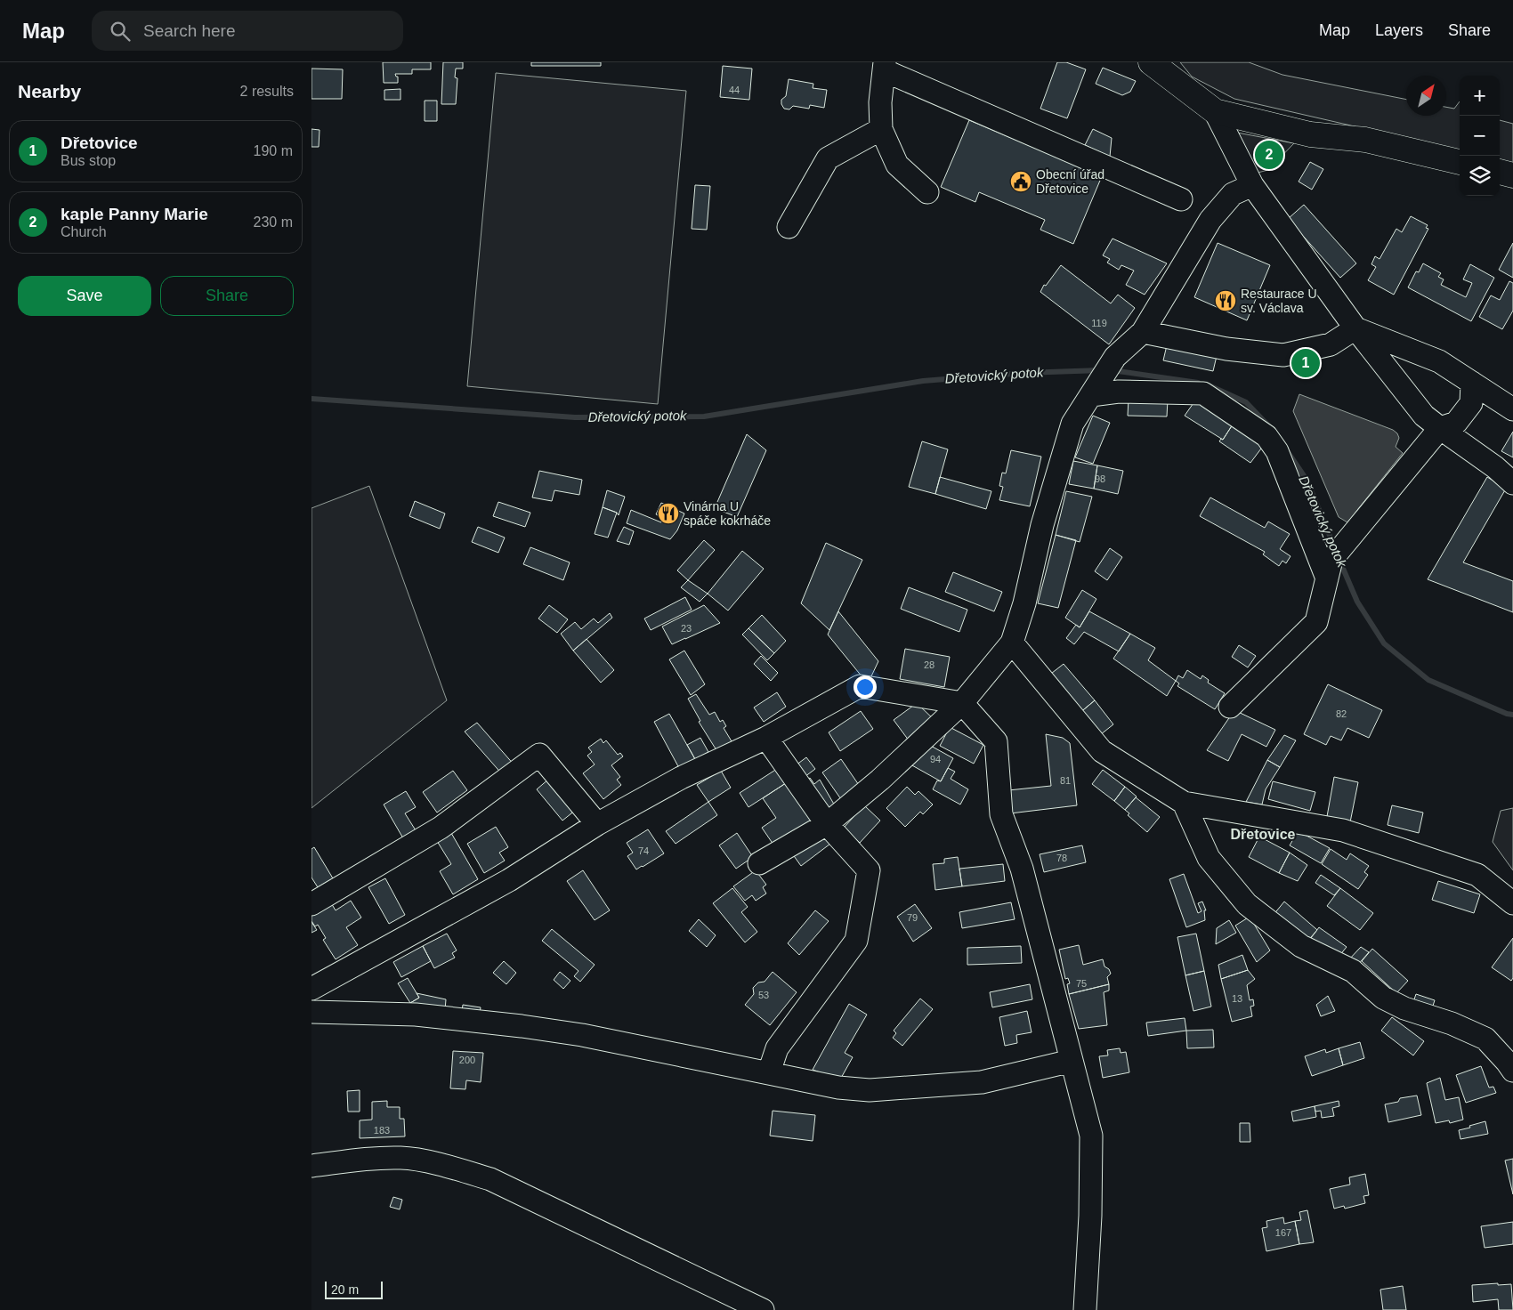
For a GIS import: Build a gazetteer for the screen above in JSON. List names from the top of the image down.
{
  "districts": ["Dřetovice"],
  "water": ["Dřetovický potok"],
  "places": {
    "public building": ["Obecní úřad Dřetovice"],
    "restaurant": ["Restaurace U sv. Václava", "Vinárna U spáče kokrháče"]
  },
  "house_numbers": [
    "44",
    "119",
    "98",
    "23",
    "28",
    "82",
    "94",
    "81",
    "74",
    "78",
    "79",
    "75",
    "53",
    "13",
    "200",
    "183",
    "167"
  ],
  "scale_bar": "20 m",
  "north": "top right",
  "page": {
    "header": "Map",
    "search": "Search here",
    "nav": ["Map", "Layers", "Share"],
    "heading": ["Nearby", "2 results"],
    "map_buttons": ["+", "−"],
    "list": [
      {
        "mark": "1",
        "name": "Dřetovice",
        "note": "Bus stop",
        "value": "190 m"
      },
      {
        "mark": "2",
        "name": "kaple Panny Marie",
        "note": "Church",
        "value": "230 m"
      }
    ],
    "pins": ["2", "1"],
    "buttons": ["Save", "Share"],
    "scale": "20 m"
  }
}
